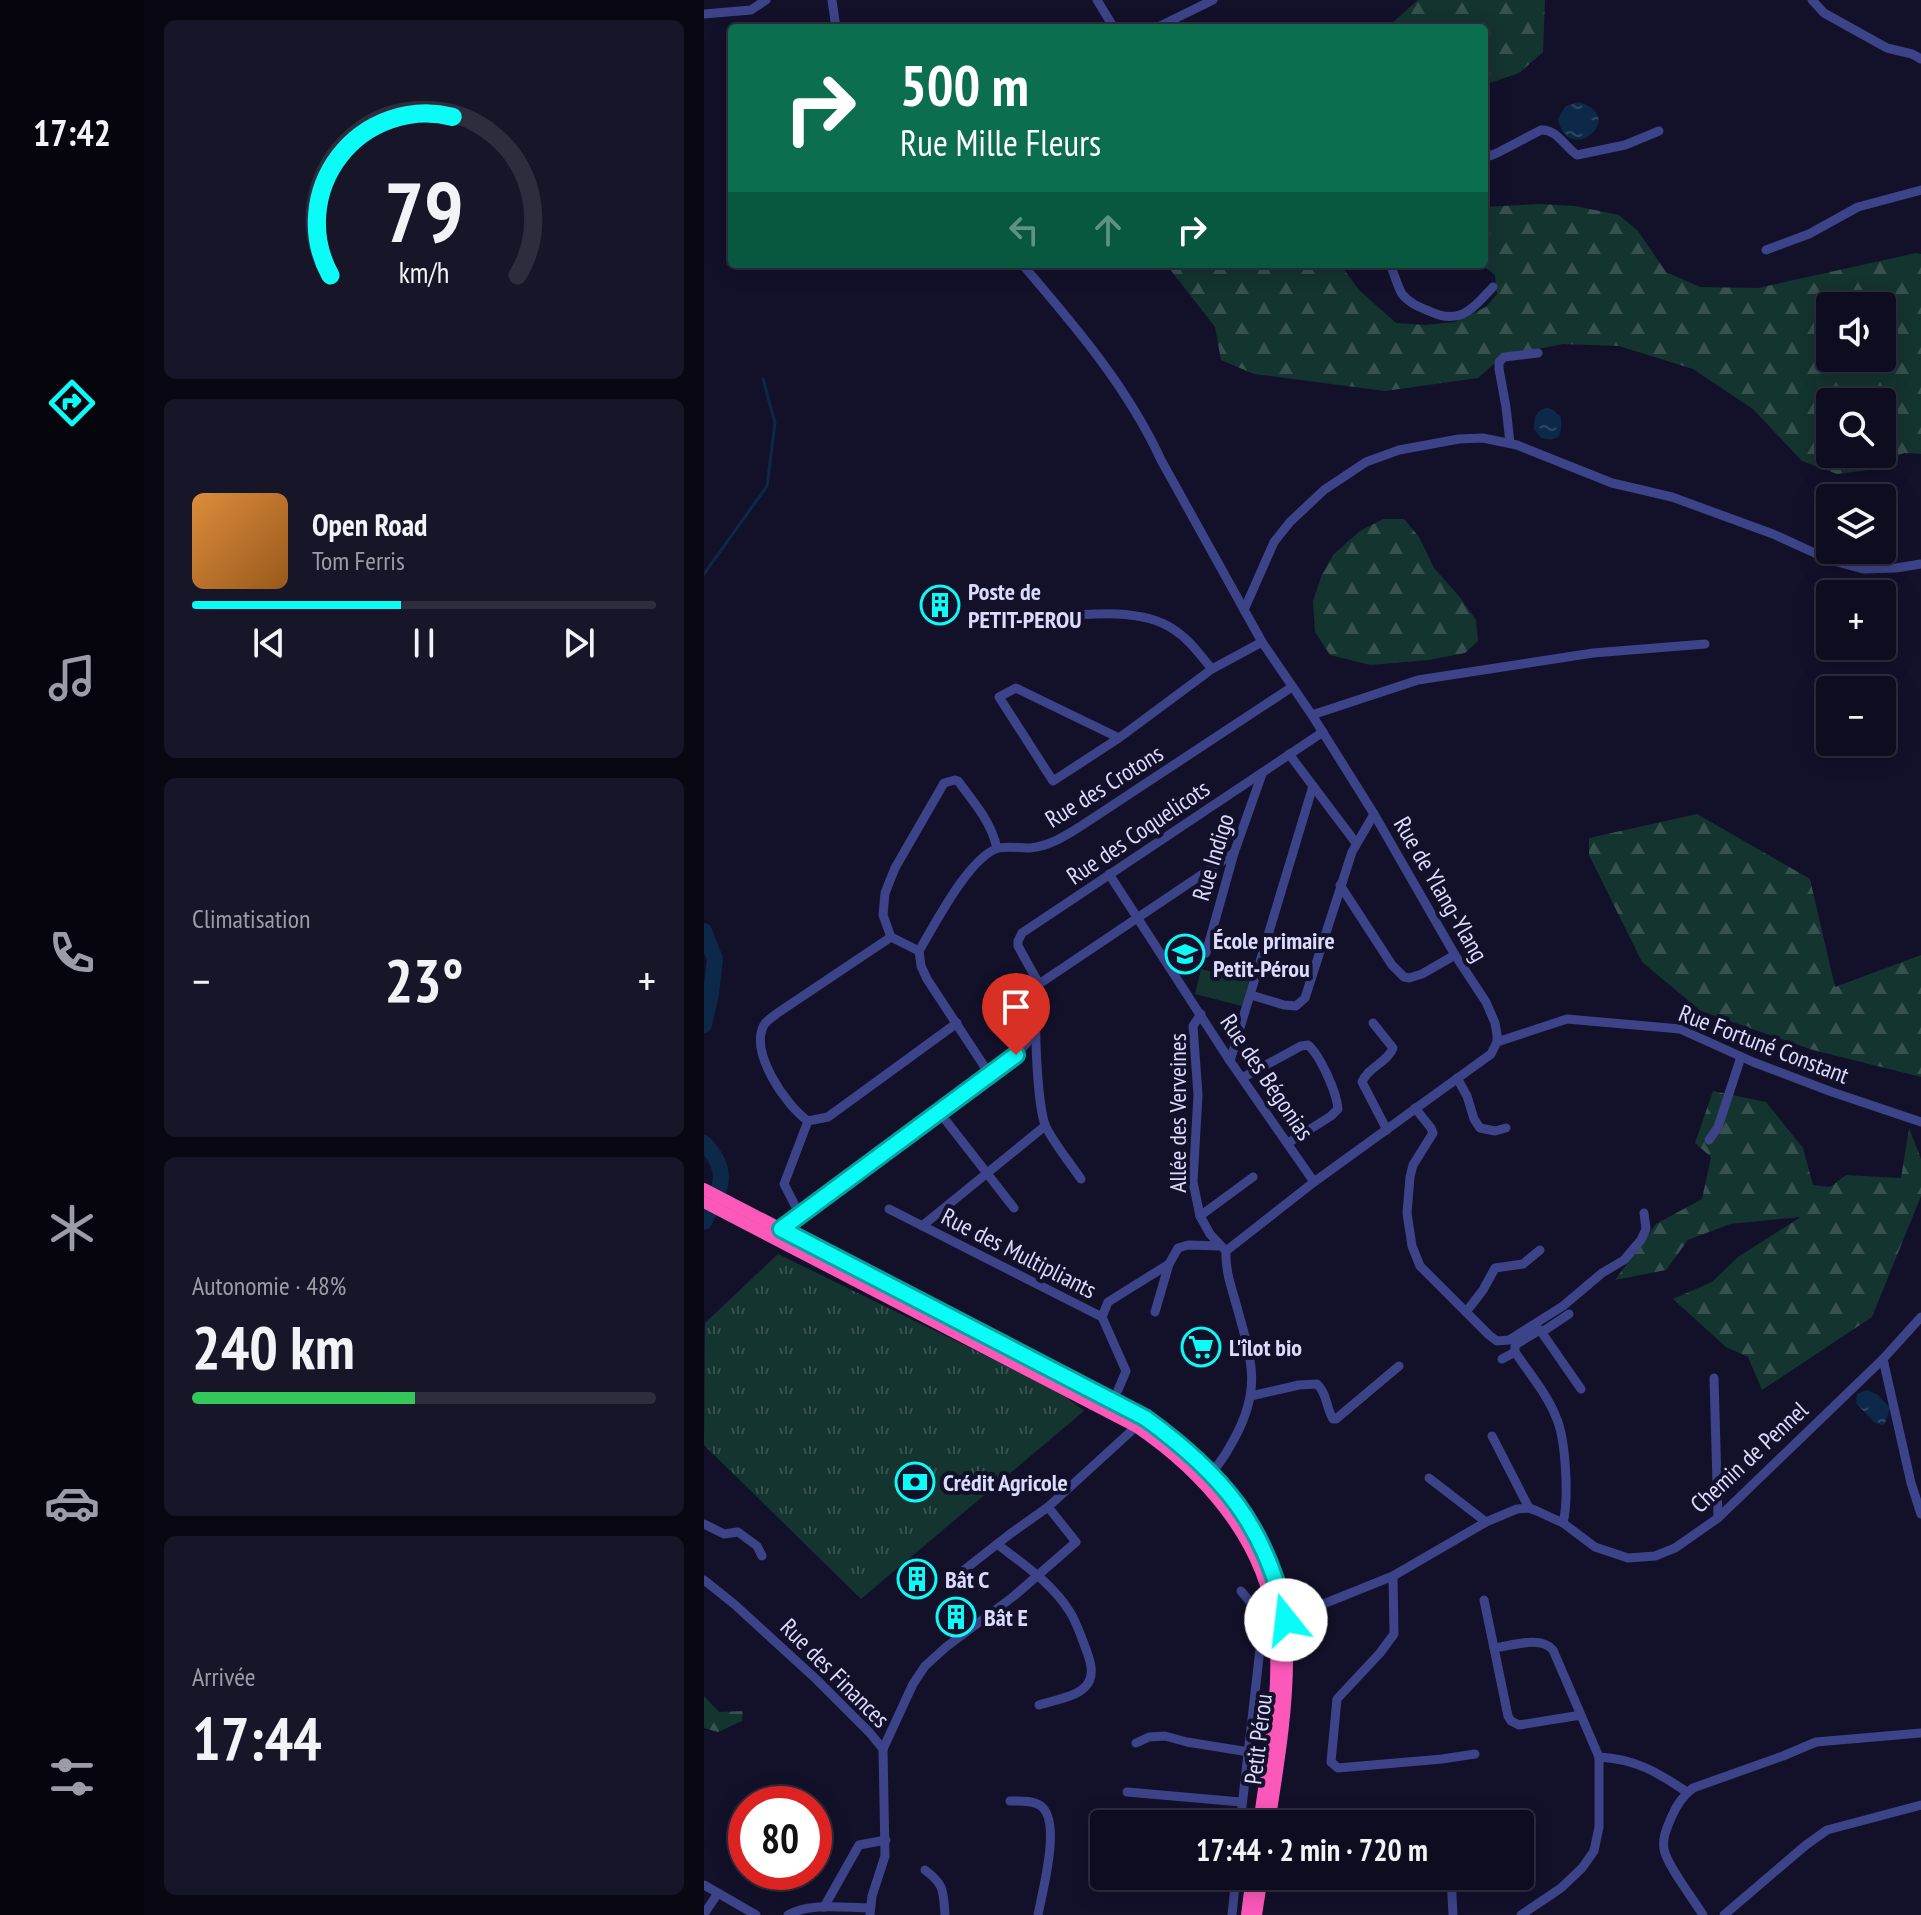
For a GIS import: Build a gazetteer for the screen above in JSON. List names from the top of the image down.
{
  "streets": {
    "highway": ["Petit Pérou"],
    "street": [
      "Rue des Crotons",
      "Rue des Coquelicots",
      "Rue Indigo",
      "Rue de Ylang-Ylang",
      "Rue Fortuné Constant",
      "Rue des Bégonias",
      "Allée des Verveines",
      "Rue des Multipliants",
      "Chemin de Pennel",
      "Rue des Finances"
    ]
  },
  "crossings": [
    ["Rue des Crotons", "Rue de Ylang-Ylang"],
    ["Rue des Coquelicots", "Rue Indigo"],
    ["Rue des Coquelicots", "Rue de Ylang-Ylang"],
    ["Rue des Coquelicots", "Rue des Bégonias"],
    ["Rue de Ylang-Ylang", "Rue Fortuné Constant"],
    ["Rue des Bégonias", "Allée des Verveines"]
  ],
  "places": {
    "building": ["Poste de PETIT-PEROU", "Bât C", "Bât E"],
    "school or university": ["École primaire Petit-Pérou"],
    "supermarket": ["L'îlot bio"],
    "bank": ["Crédit Agricole"]
  },
  "page": {
    "tabs": "17:42",
    "turn": ["500 m", "Rue Mille Fleurs"],
    "map_buttons": ["+", "−"],
    "song": ["Open Road", "Tom Ferris"],
    "tile": [
      "Climatisation",
      ["Autonomie · 48%", "240 km"],
      ["Arrivée", "17:44"]
    ],
    "heat": ["−", "23°", "+"],
    "limit": "80",
    "trip": "17:44 · 2 min · 720 m",
    "gauge": ["79", "km/h"]
  }
}
